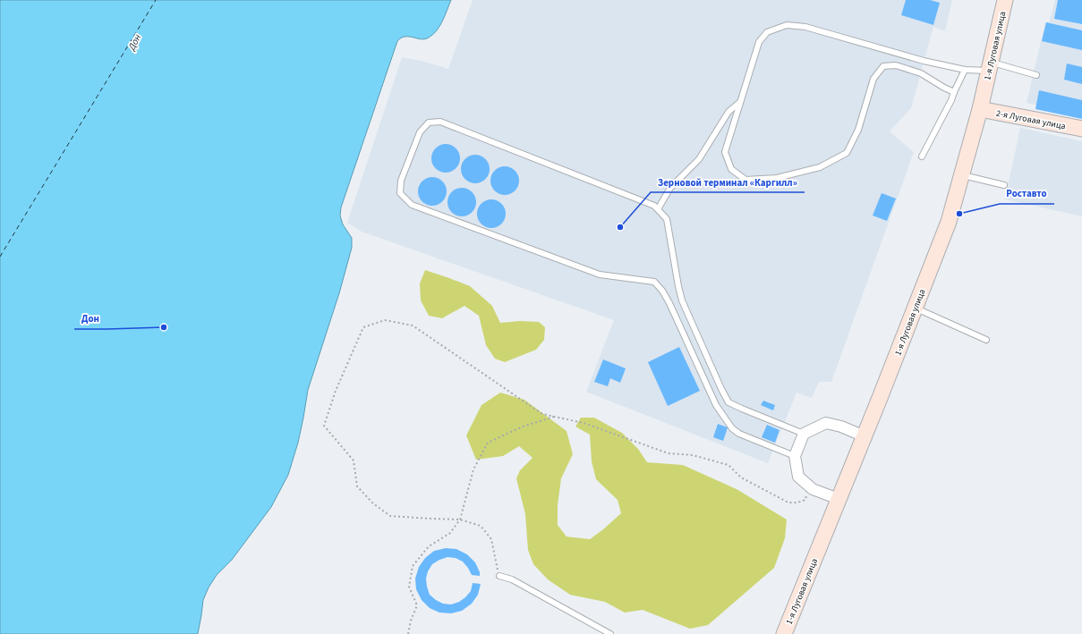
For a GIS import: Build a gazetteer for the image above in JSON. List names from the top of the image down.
{
  "streets": {
    "main road": ["1-я Луговая улица", "2-я Луговая улица"]
  },
  "crossings": [
    ["1-я Луговая улица", "2-я Луговая улица"]
  ],
  "water": ["Дон"],
  "places": ["Роставто", "Зерновой терминал «Каргилл»", "Дон"]
}
